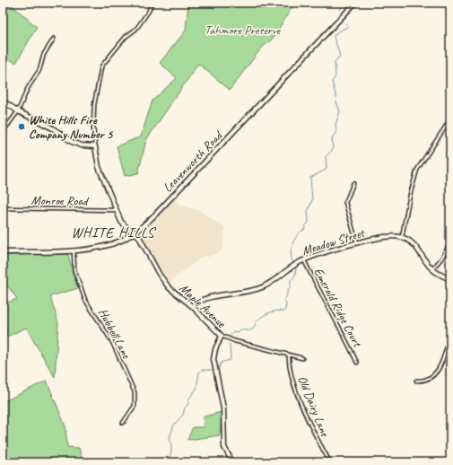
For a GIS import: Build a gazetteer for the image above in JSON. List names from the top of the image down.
{
  "streets": {
    "main road": ["Leavenworth Road", "Meadow Street", "Maple Avenue"],
    "street": [
      "Monroe Road",
      "Emerald Ridge Court",
      "Hubbell Lane",
      "Old Dairy Lane"
    ]
  },
  "crossings": [
    ["Leavenworth Road", "Maple Avenue"],
    ["Leavenworth Road", "Hubbell Lane"],
    ["Meadow Street", "Maple Avenue"],
    ["Meadow Street", "Emerald Ridge Court"]
  ],
  "districts": ["WHITE HILLS"],
  "parks": ["Tahmore Preserve"],
  "places": ["White Hills Fire Company Number 5"]
}
